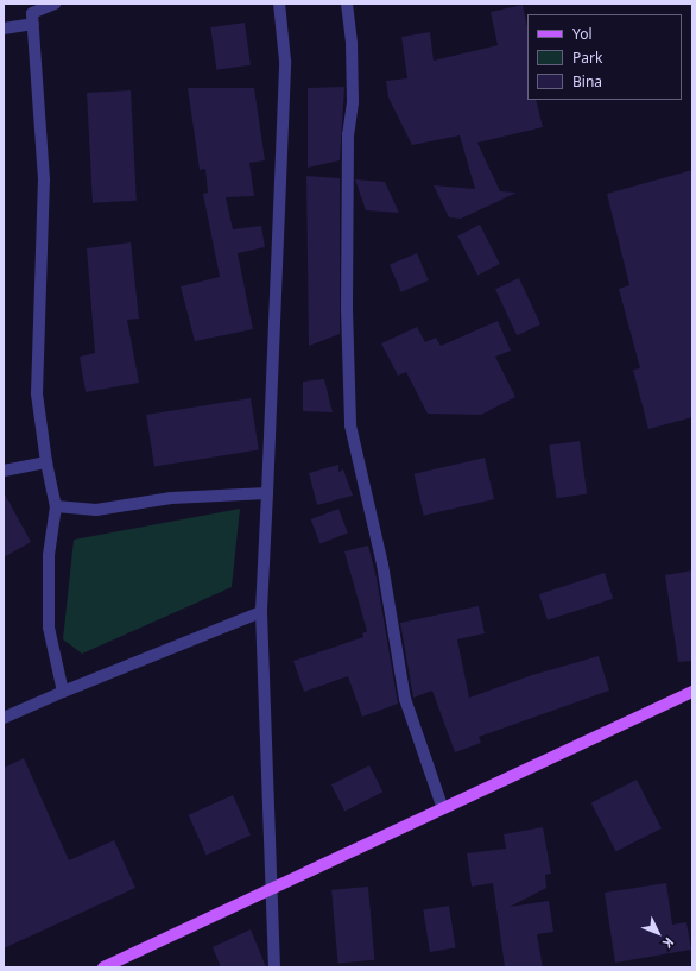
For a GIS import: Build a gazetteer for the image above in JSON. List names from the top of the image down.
{
  "legend": ["Yol", "Park", "Bina"],
  "north": "bottom right"
}
